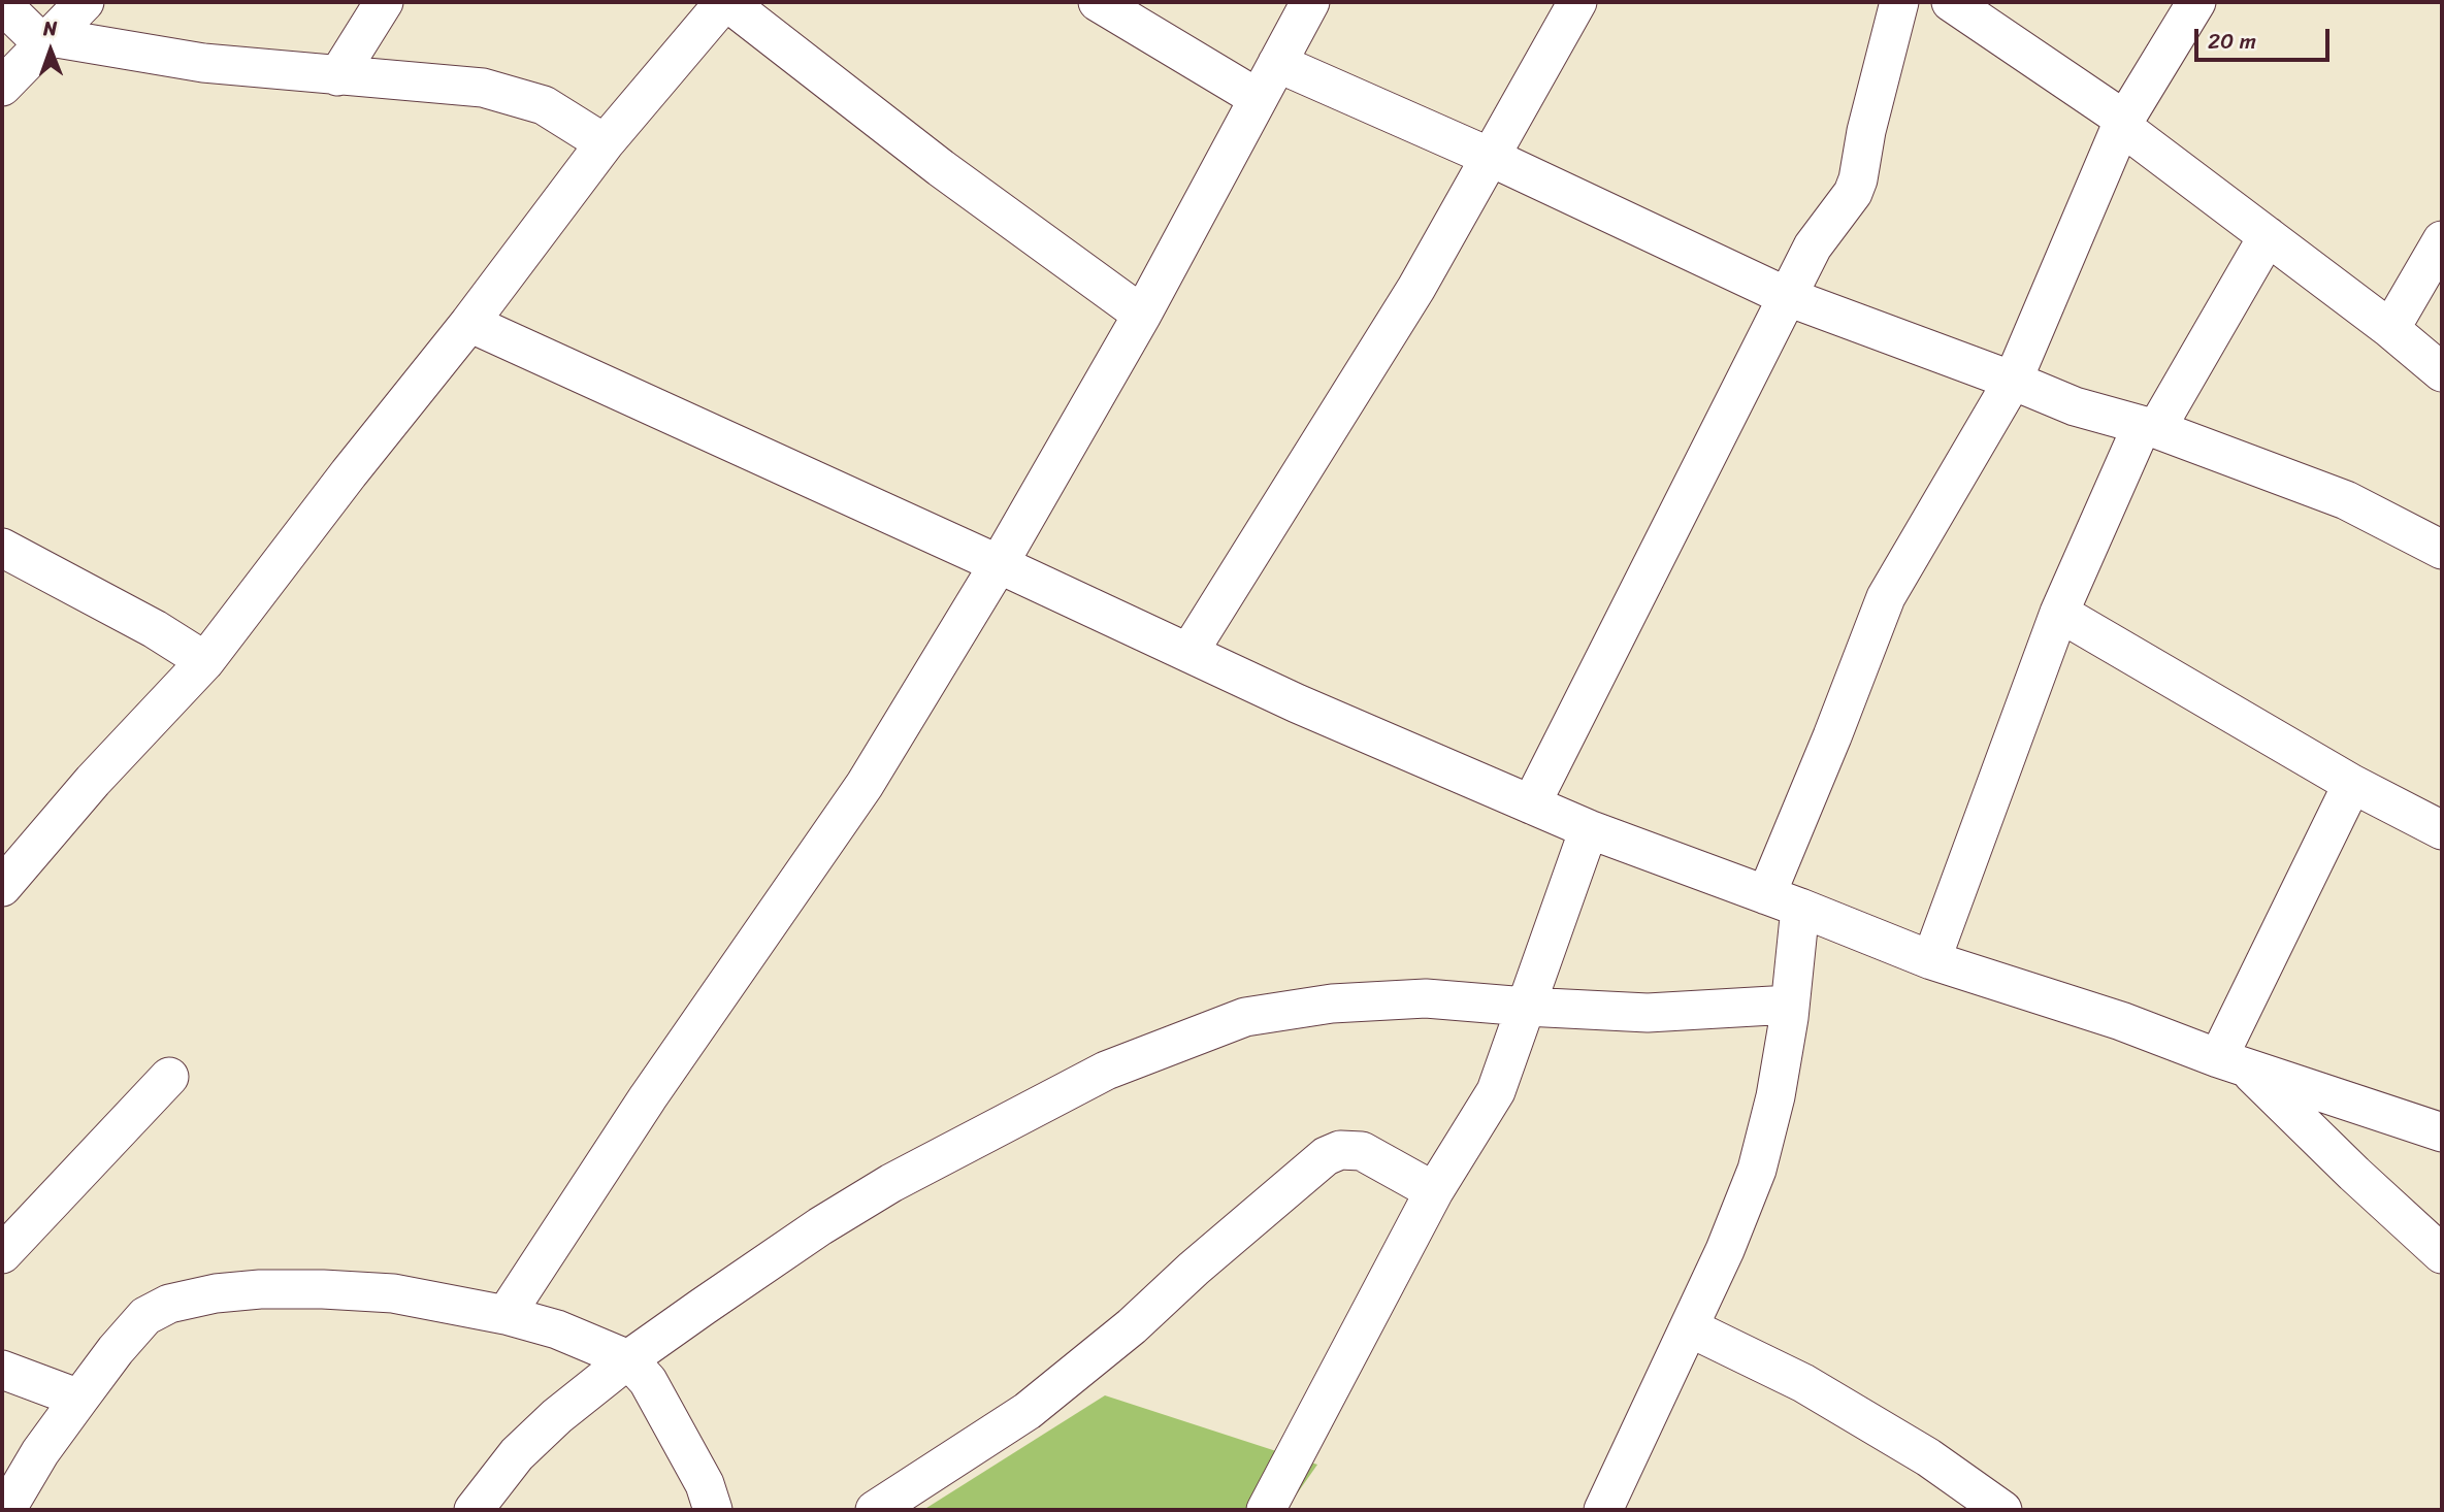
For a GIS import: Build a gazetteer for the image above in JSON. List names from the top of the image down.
{
  "scale_bar": "20 m",
  "north": "top"
}
